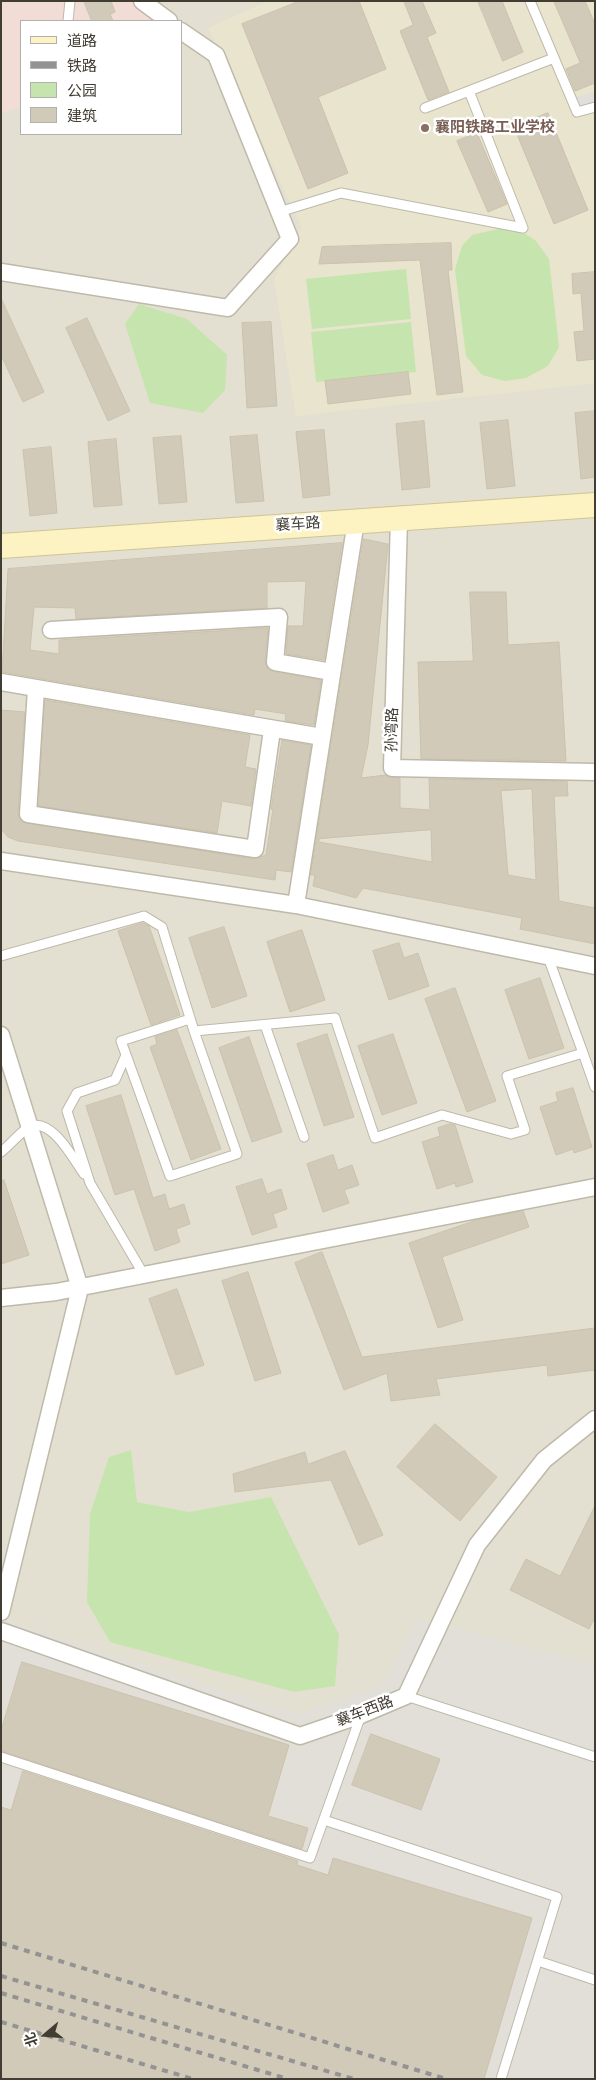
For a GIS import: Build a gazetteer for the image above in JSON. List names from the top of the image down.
{
  "streets": {
    "street": ["襄车路", "孙湾路", "襄车西路"]
  },
  "crossings": [
    ["襄车路", "孙湾路"]
  ],
  "places": ["襄阳铁路工业学校"],
  "legend": [
    "道路",
    "铁路",
    "公园",
    "建筑"
  ],
  "north": "left"
}
